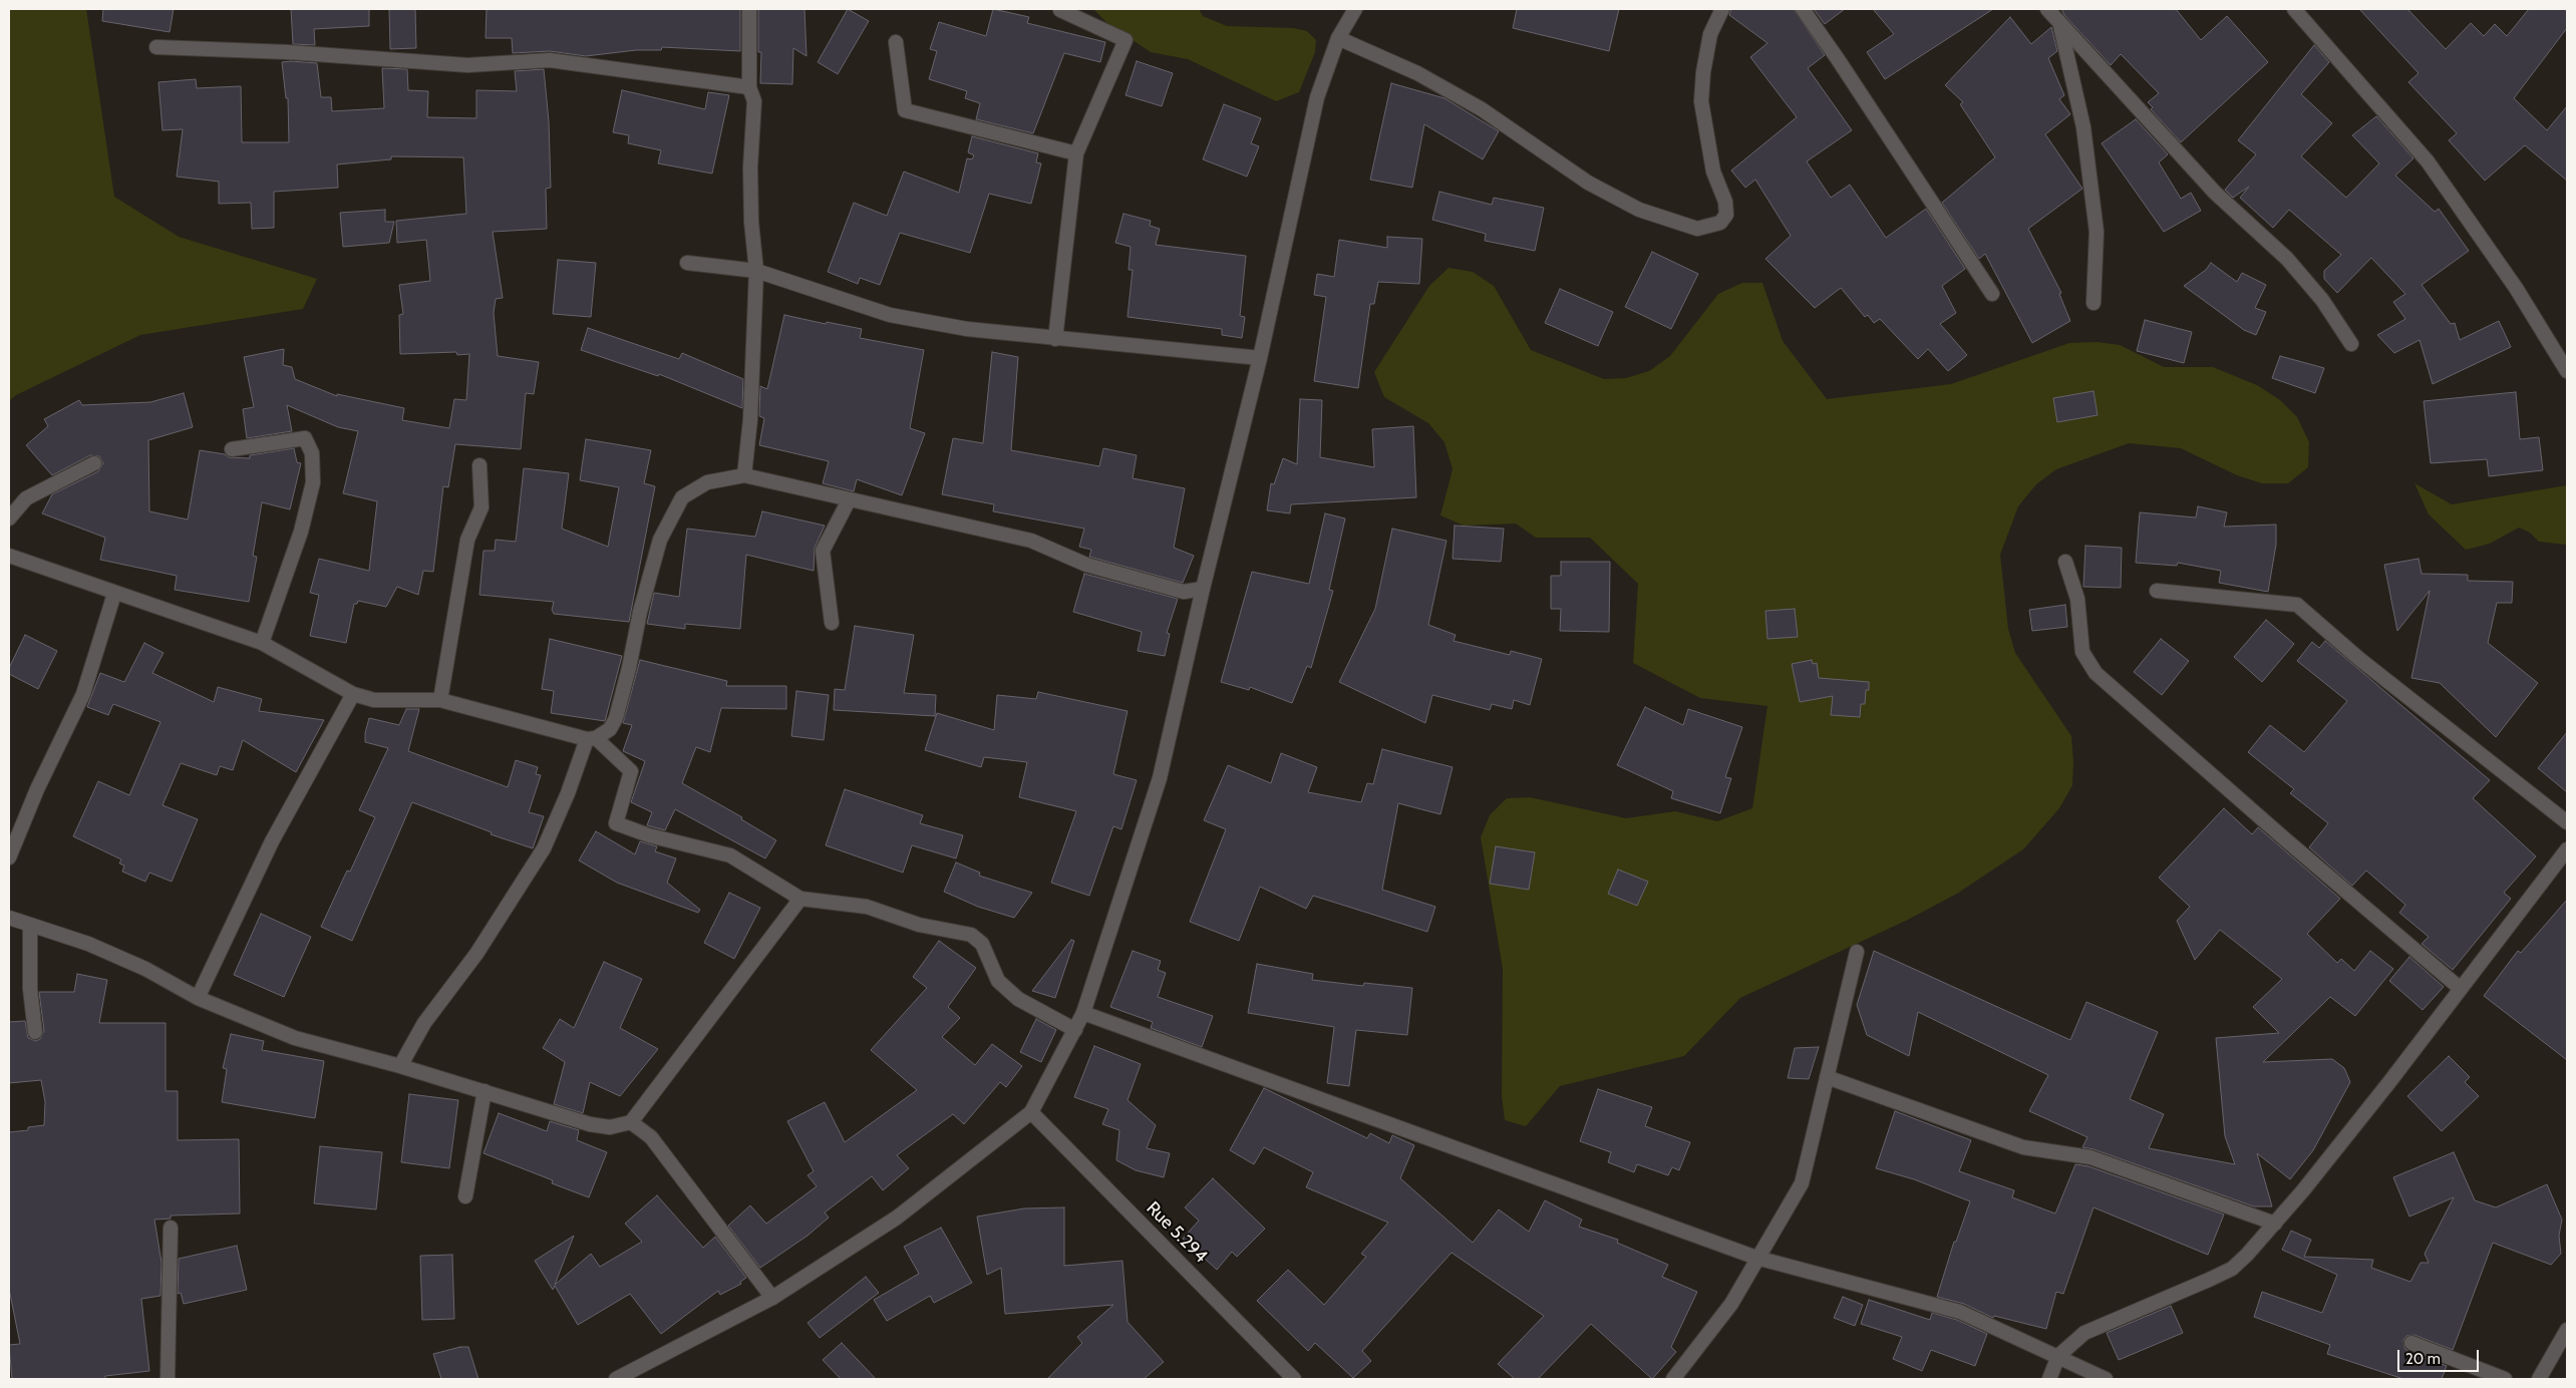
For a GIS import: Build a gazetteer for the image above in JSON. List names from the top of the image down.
{
  "streets": {
    "street": ["Rue 5.294"]
  },
  "scale_bar": "20 m"
}
